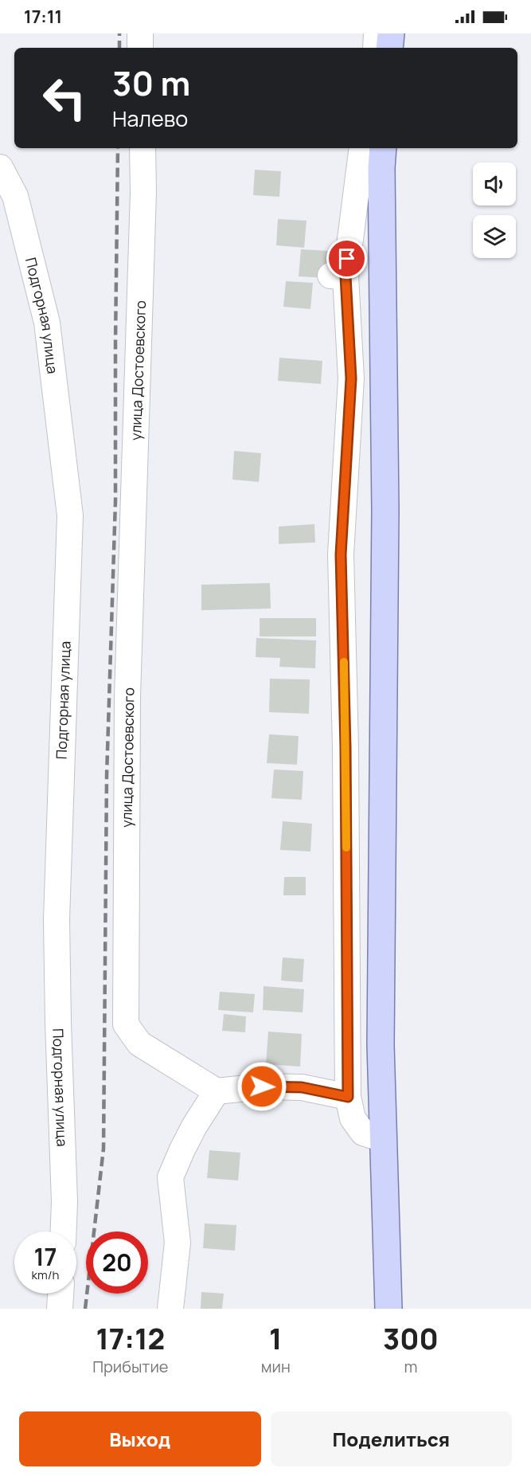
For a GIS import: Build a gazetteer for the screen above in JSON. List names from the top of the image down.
{
  "streets": {
    "street": ["Подгорная улица", "улица Достоевского"]
  },
  "page": {
    "status": "17:11",
    "turn": ["30 m", "Налево"],
    "speed": "17 km/h",
    "limit": "20",
    "eta": [
      "17:12",
      "Прибытие",
      "1",
      "мин",
      "300",
      "m"
    ],
    "buttons": ["Выход", "Поделиться"]
  }
}
